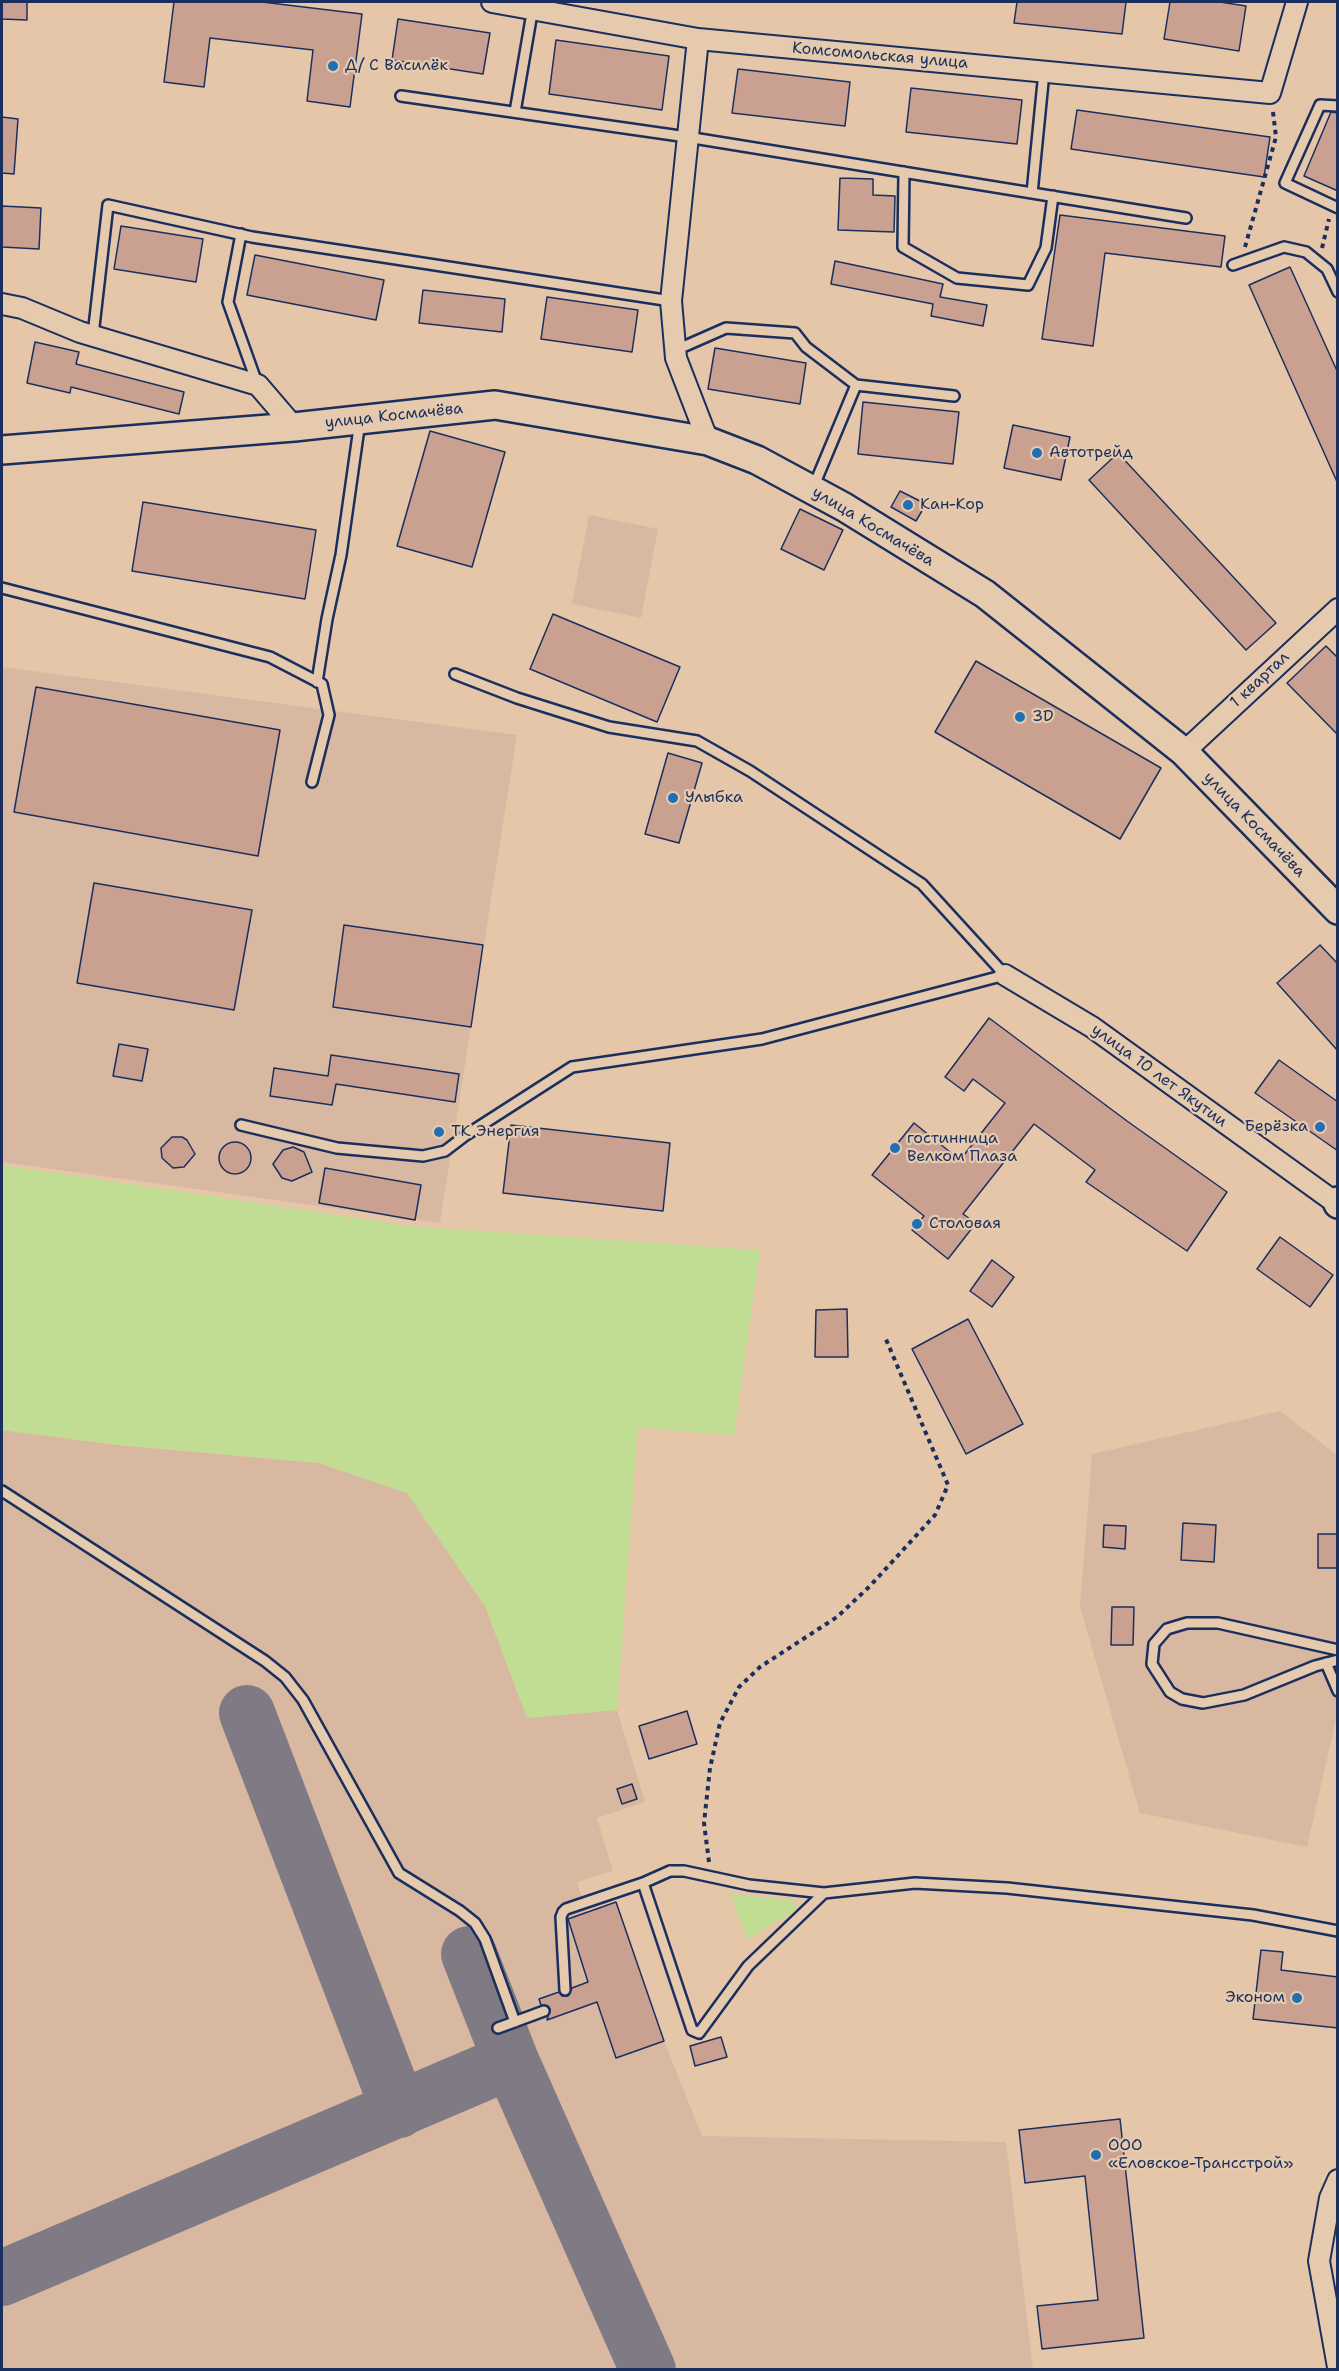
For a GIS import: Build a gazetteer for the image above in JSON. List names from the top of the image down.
{
  "streets": {
    "main road": ["улица Космачёва"],
    "street": ["Комсомольская улица", "1 квартал", "улица 10 лет Якутии"]
  },
  "crossings": [
    ["улица Космачёва", "1 квартал"]
  ],
  "places": [
    "Д/ С Василёк",
    "Автотрейд",
    "Кан-Кор",
    "3D",
    "Улыбка",
    "Берёзка",
    "ТК Энергия",
    "гостинница Велком Плаза",
    "Столовая",
    "Эконом",
    "ООО «Еловское-Трансстрой»"
  ]
}
